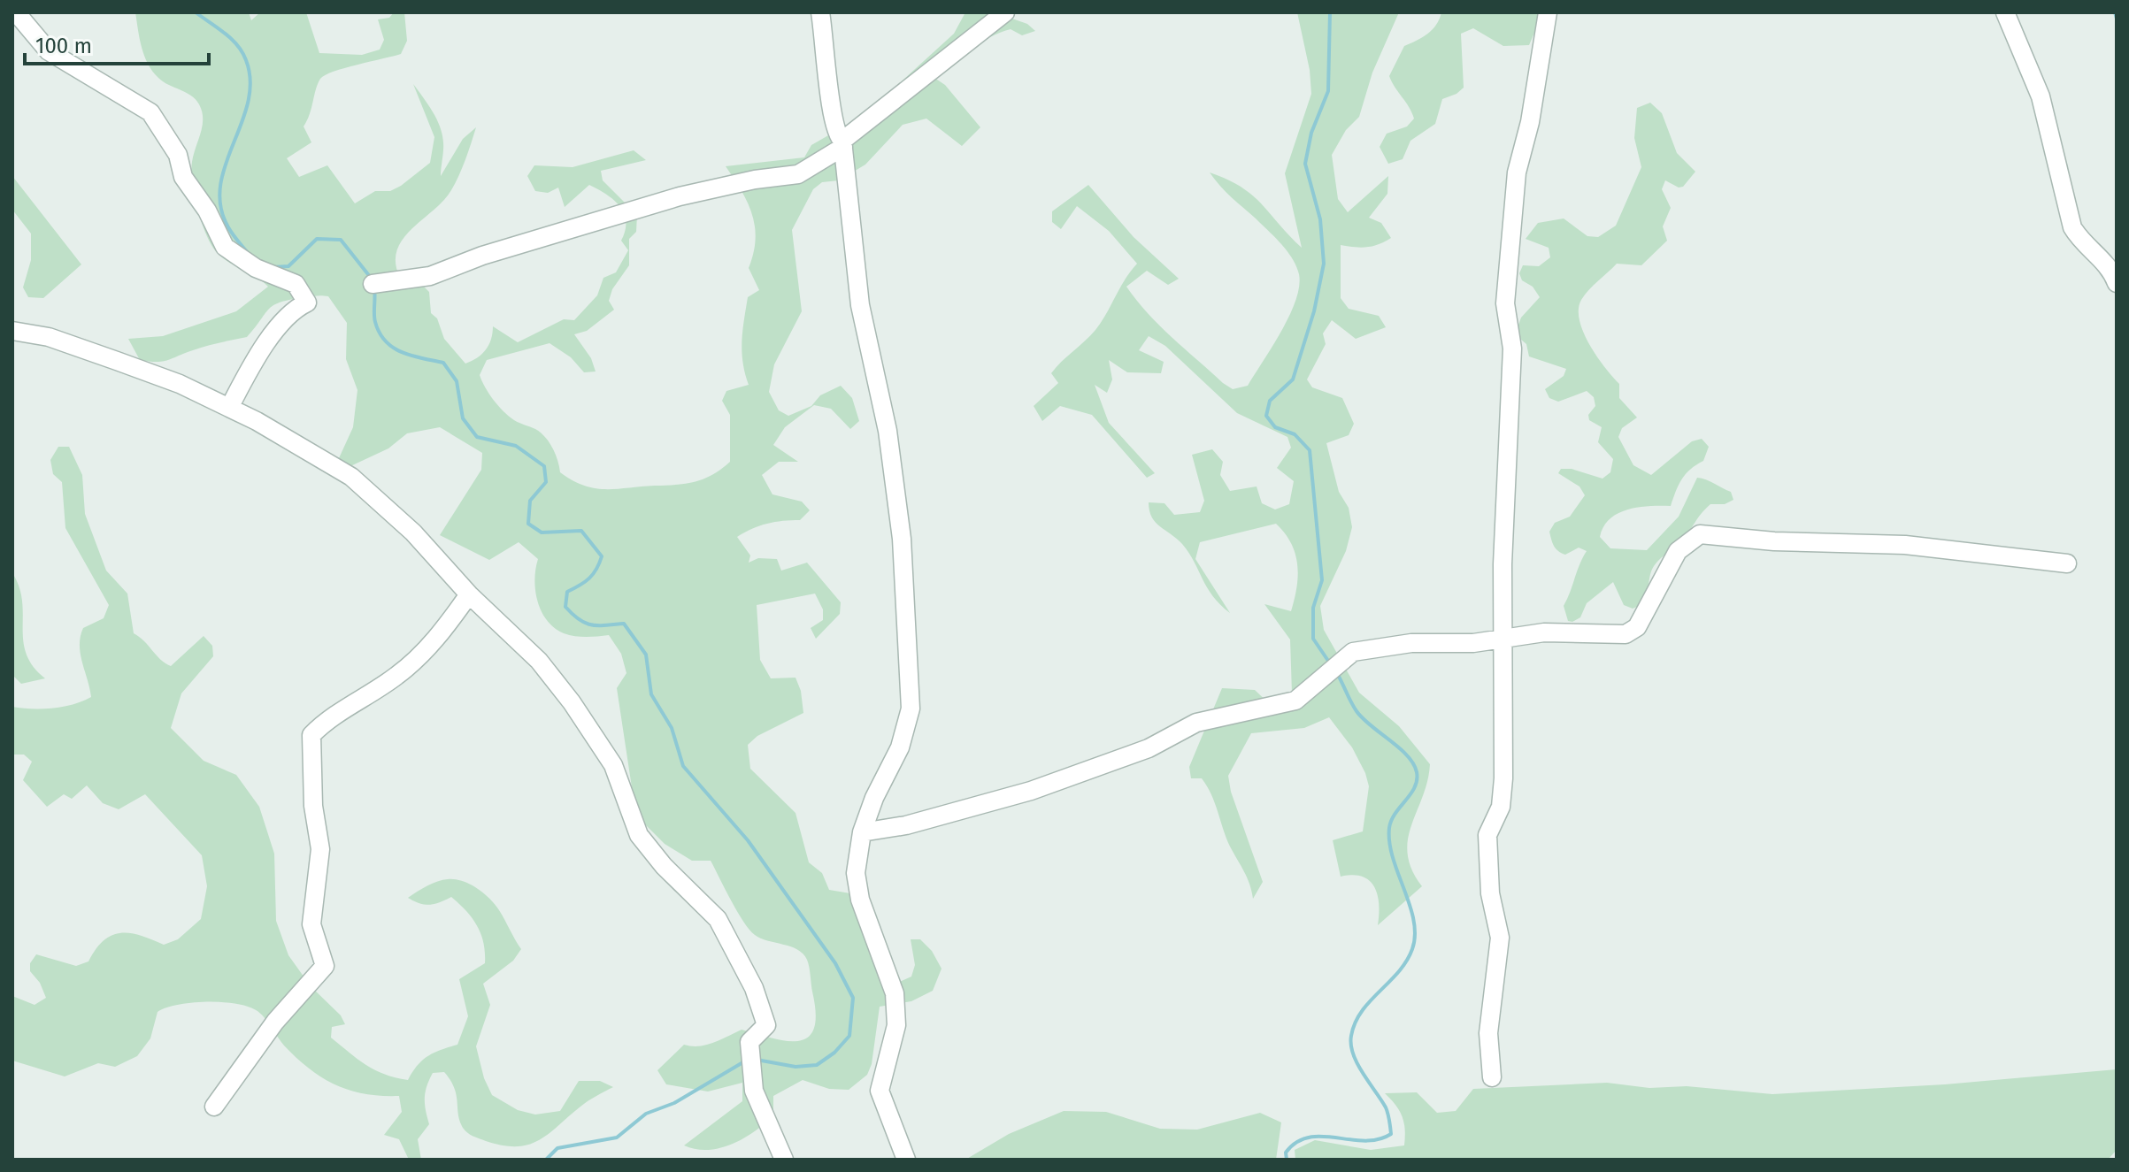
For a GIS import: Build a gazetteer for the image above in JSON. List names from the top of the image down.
{
  "scale_bar": "100 m"
}
